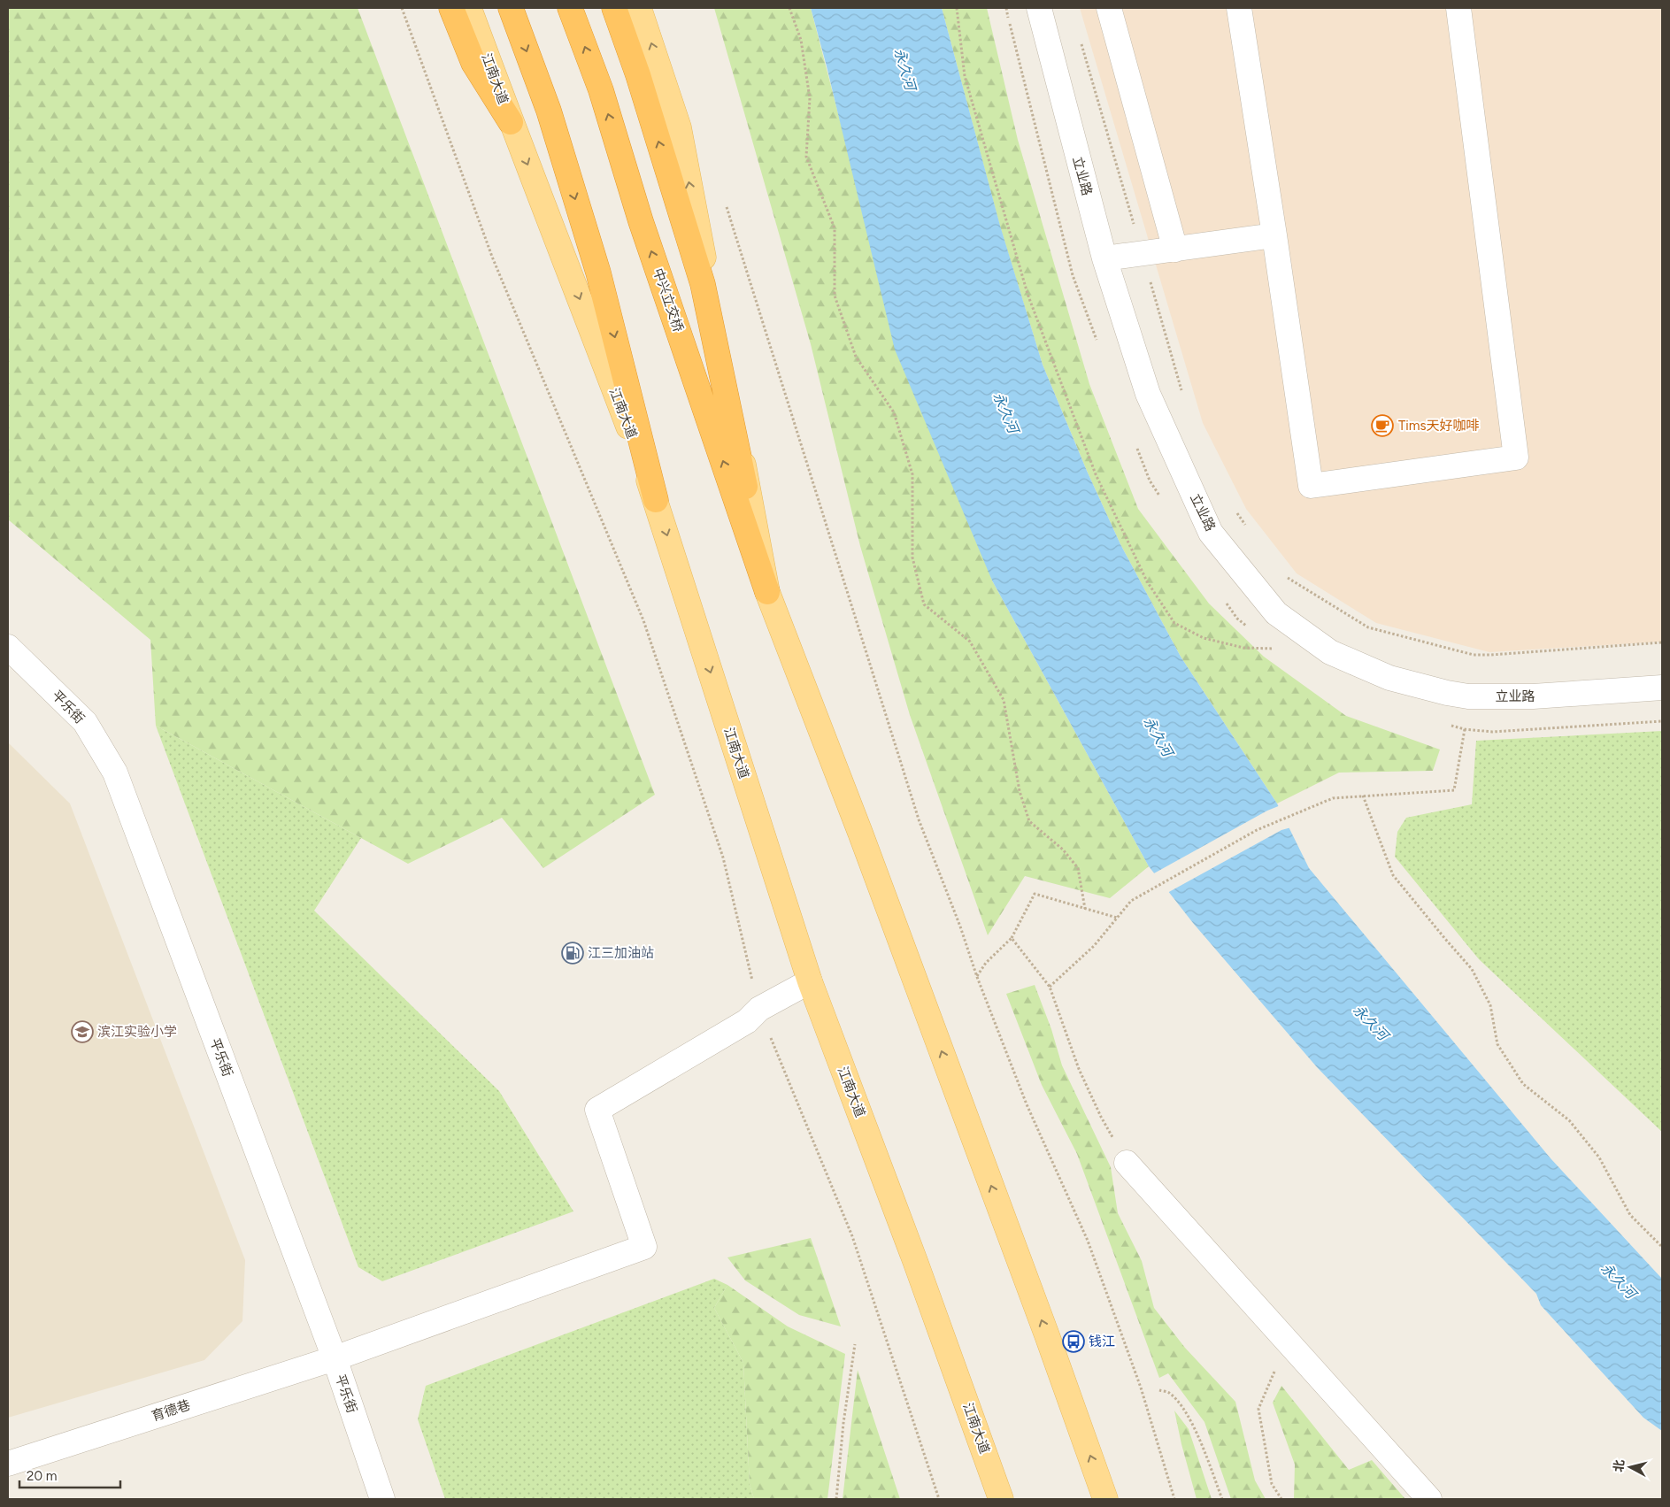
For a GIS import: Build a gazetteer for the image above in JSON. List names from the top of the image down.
{
  "streets": {
    "highway": ["中兴立交桥"],
    "main road": ["江南大道"],
    "street": ["立业路", "平乐街", "育德巷"]
  },
  "crossings": [
    ["平乐街", "育德巷"]
  ],
  "water": ["永久河"],
  "places": {
    "cafe": ["Tims天好咖啡"],
    "fuel station": ["江三加油站"],
    "school or university": ["滨江实验小学"],
    "bus stop": ["钱江"]
  },
  "scale_bar": "20 m",
  "north": "left"
}
